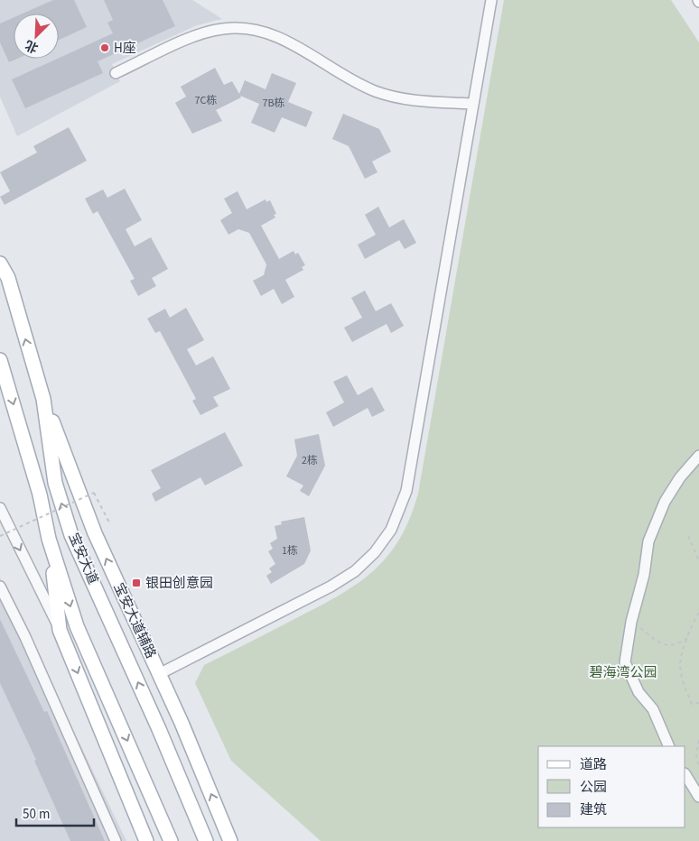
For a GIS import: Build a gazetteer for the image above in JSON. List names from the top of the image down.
{
  "streets": {
    "main road": ["宝安大道", "宝安大道辅路"]
  },
  "crossings": [
    ["宝安大道", "宝安大道辅路"]
  ],
  "parks": ["碧海湾公园"],
  "places": {
    "other": ["H座"],
    "transit": ["银田创意园"]
  },
  "house_numbers": [
    "7C栋",
    "7B栋",
    "2栋",
    "1栋"
  ],
  "legend": ["道路", "公园", "建筑"],
  "scale_bar": "50 m",
  "north": "bottom left"
}
